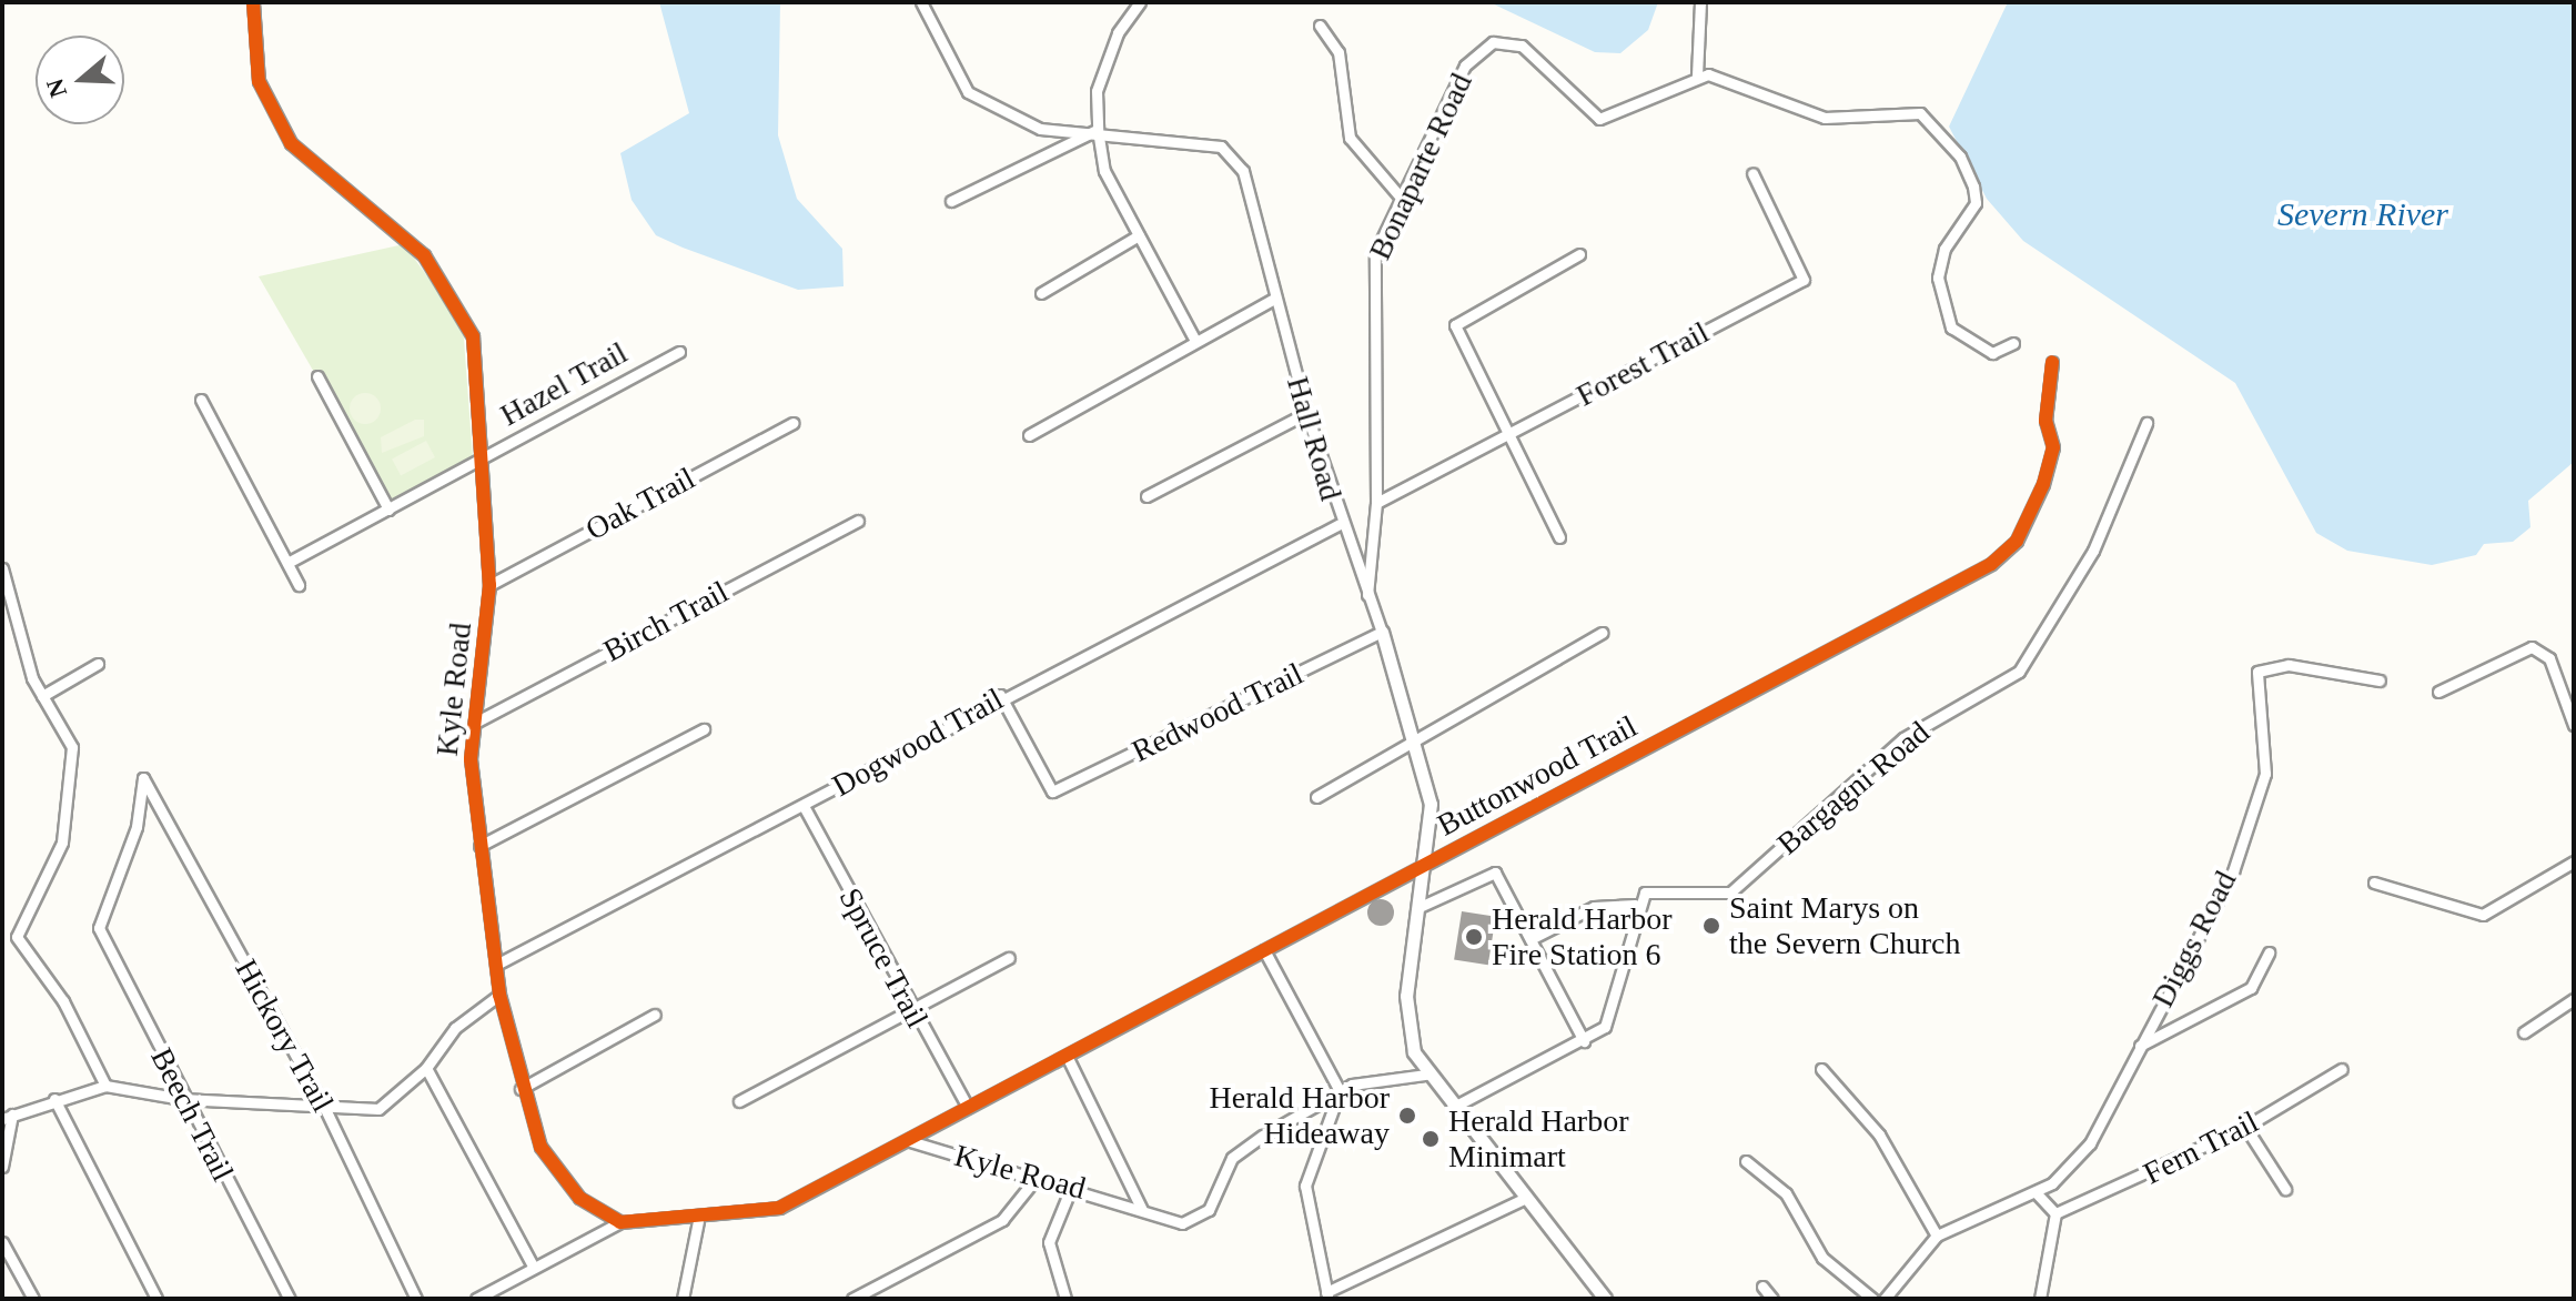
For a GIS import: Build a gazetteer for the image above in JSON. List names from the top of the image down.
{
  "streets": {
    "street": [
      "Bonaparte Road",
      "Forest Trail",
      "Hazel Trail",
      "Hall Road",
      "Oak Trail",
      "Birch Trail",
      "Kyle Road",
      "Redwood Trail",
      "Dogwood Trail",
      "Buttonwood Trail",
      "Bargagni Road",
      "Diggs Road",
      "Spruce Trail",
      "Hickory Trail",
      "Beech Trail",
      "Fern Trail"
    ]
  },
  "crossings": [
    ["Bonaparte Road", "Forest Trail"],
    ["Bonaparte Road", "Hall Road"],
    ["Hazel Trail", "Kyle Road"],
    ["Hall Road", "Redwood Trail"],
    ["Hall Road", "Dogwood Trail"],
    ["Hall Road", "Buttonwood Trail"],
    ["Oak Trail", "Kyle Road"],
    ["Birch Trail", "Kyle Road"],
    ["Kyle Road", "Dogwood Trail"],
    ["Kyle Road", "Buttonwood Trail"],
    ["Redwood Trail", "Dogwood Trail"],
    ["Dogwood Trail", "Spruce Trail"],
    ["Buttonwood Trail", "Spruce Trail"],
    ["Hickory Trail", "Beech Trail"]
  ],
  "water": ["Severn River"],
  "places": [
    "Saint Marys on the Severn Church",
    "Herald Harbor Fire Station 6",
    "Herald Harbor Hideaway",
    "Herald Harbor Minimart"
  ],
  "north": "left"
}
